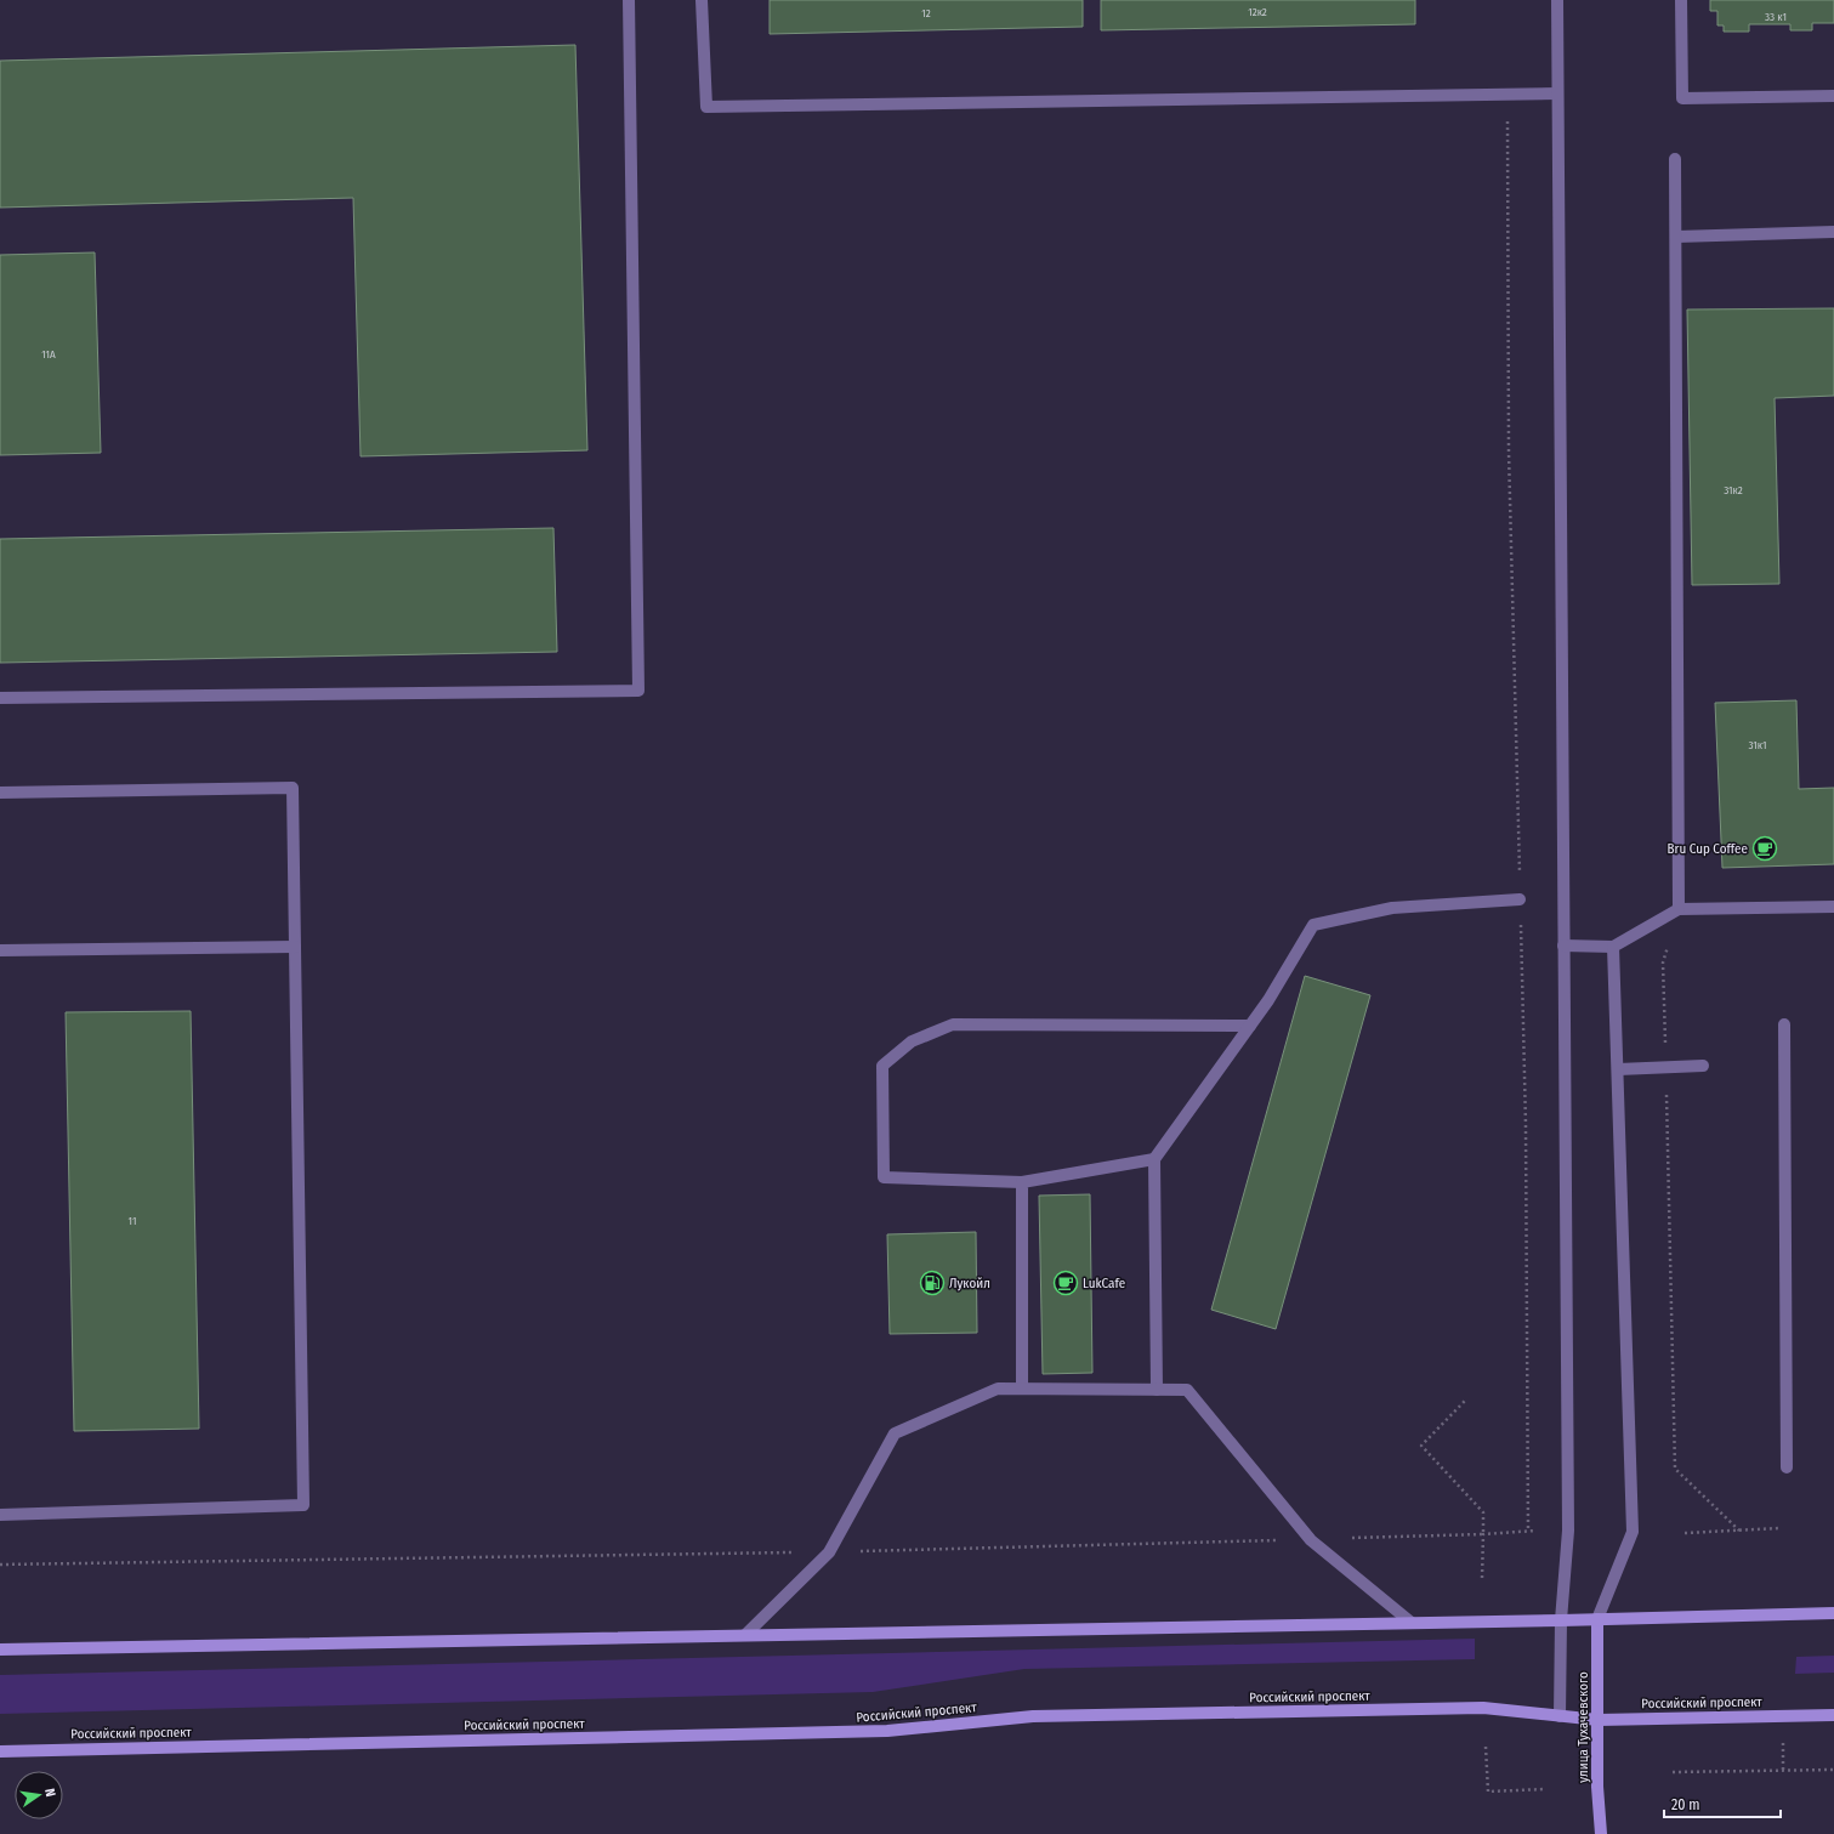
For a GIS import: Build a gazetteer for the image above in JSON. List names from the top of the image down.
{
  "streets": {
    "main road": ["Российский проспект", "улица Тухачевского"]
  },
  "crossings": [
    ["Российский проспект", "улица Тухачевского"]
  ],
  "places": {
    "cafe": ["Bru Cup Coffee", "LukCafe"],
    "fuel station": ["Лукойл"]
  },
  "house_numbers": [
    "12к2",
    "12",
    "33 к1",
    "11А",
    "31к2",
    "31к1",
    "11"
  ],
  "scale_bar": "20 m",
  "north": "right"
}
